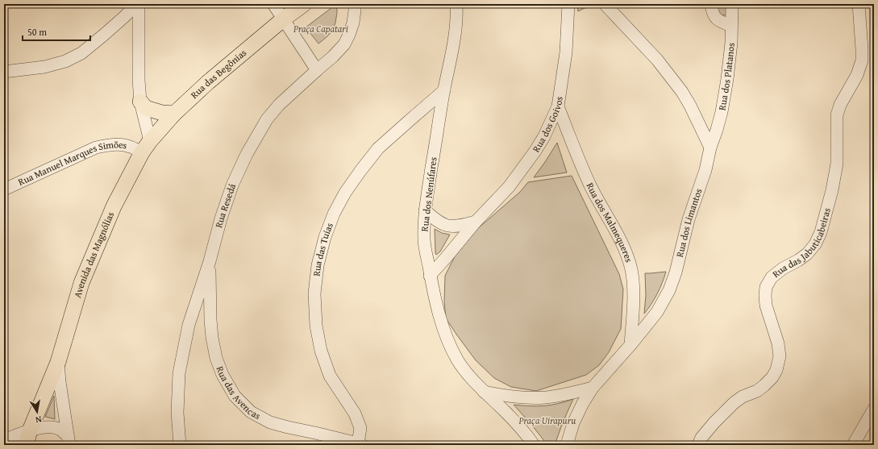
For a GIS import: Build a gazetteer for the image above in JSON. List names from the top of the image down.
{
  "streets": {
    "main road": ["Rua das Begônias", "Avenida das Magnólias"],
    "street": [
      "Rua dos Platanos",
      "Rua dos Goivos",
      "Rua Manuel Marques Simões",
      "Rua dos Nenúfares",
      "Rua Resedá",
      "Rua dos Limantos",
      "Rua dos Malmequeres",
      "Rua das Jabuticabeiras",
      "Rua das Tuias",
      "Rua das Avencas"
    ]
  },
  "crossings": [
    ["Rua das Begônias", "Rua Manuel Marques Simões"],
    ["Rua das Begônias", "Avenida das Magnólias"],
    ["Rua dos Platanos", "Rua dos Limantos"],
    ["Rua dos Goivos", "Rua dos Nenúfares"],
    ["Rua dos Goivos", "Rua dos Malmequeres"],
    ["Rua Manuel Marques Simões", "Avenida das Magnólias"],
    ["Rua dos Nenúfares", "Rua das Tuias"],
    ["Rua Resedá", "Rua das Avencas"],
    ["Rua dos Limantos", "Rua dos Malmequeres"],
    ["Rua das Tuias", "Rua das Avencas"]
  ],
  "parks": ["Praça Capatari", "Praça Uirapuru"],
  "scale_bar": "50 m",
  "north": "bottom"
}
